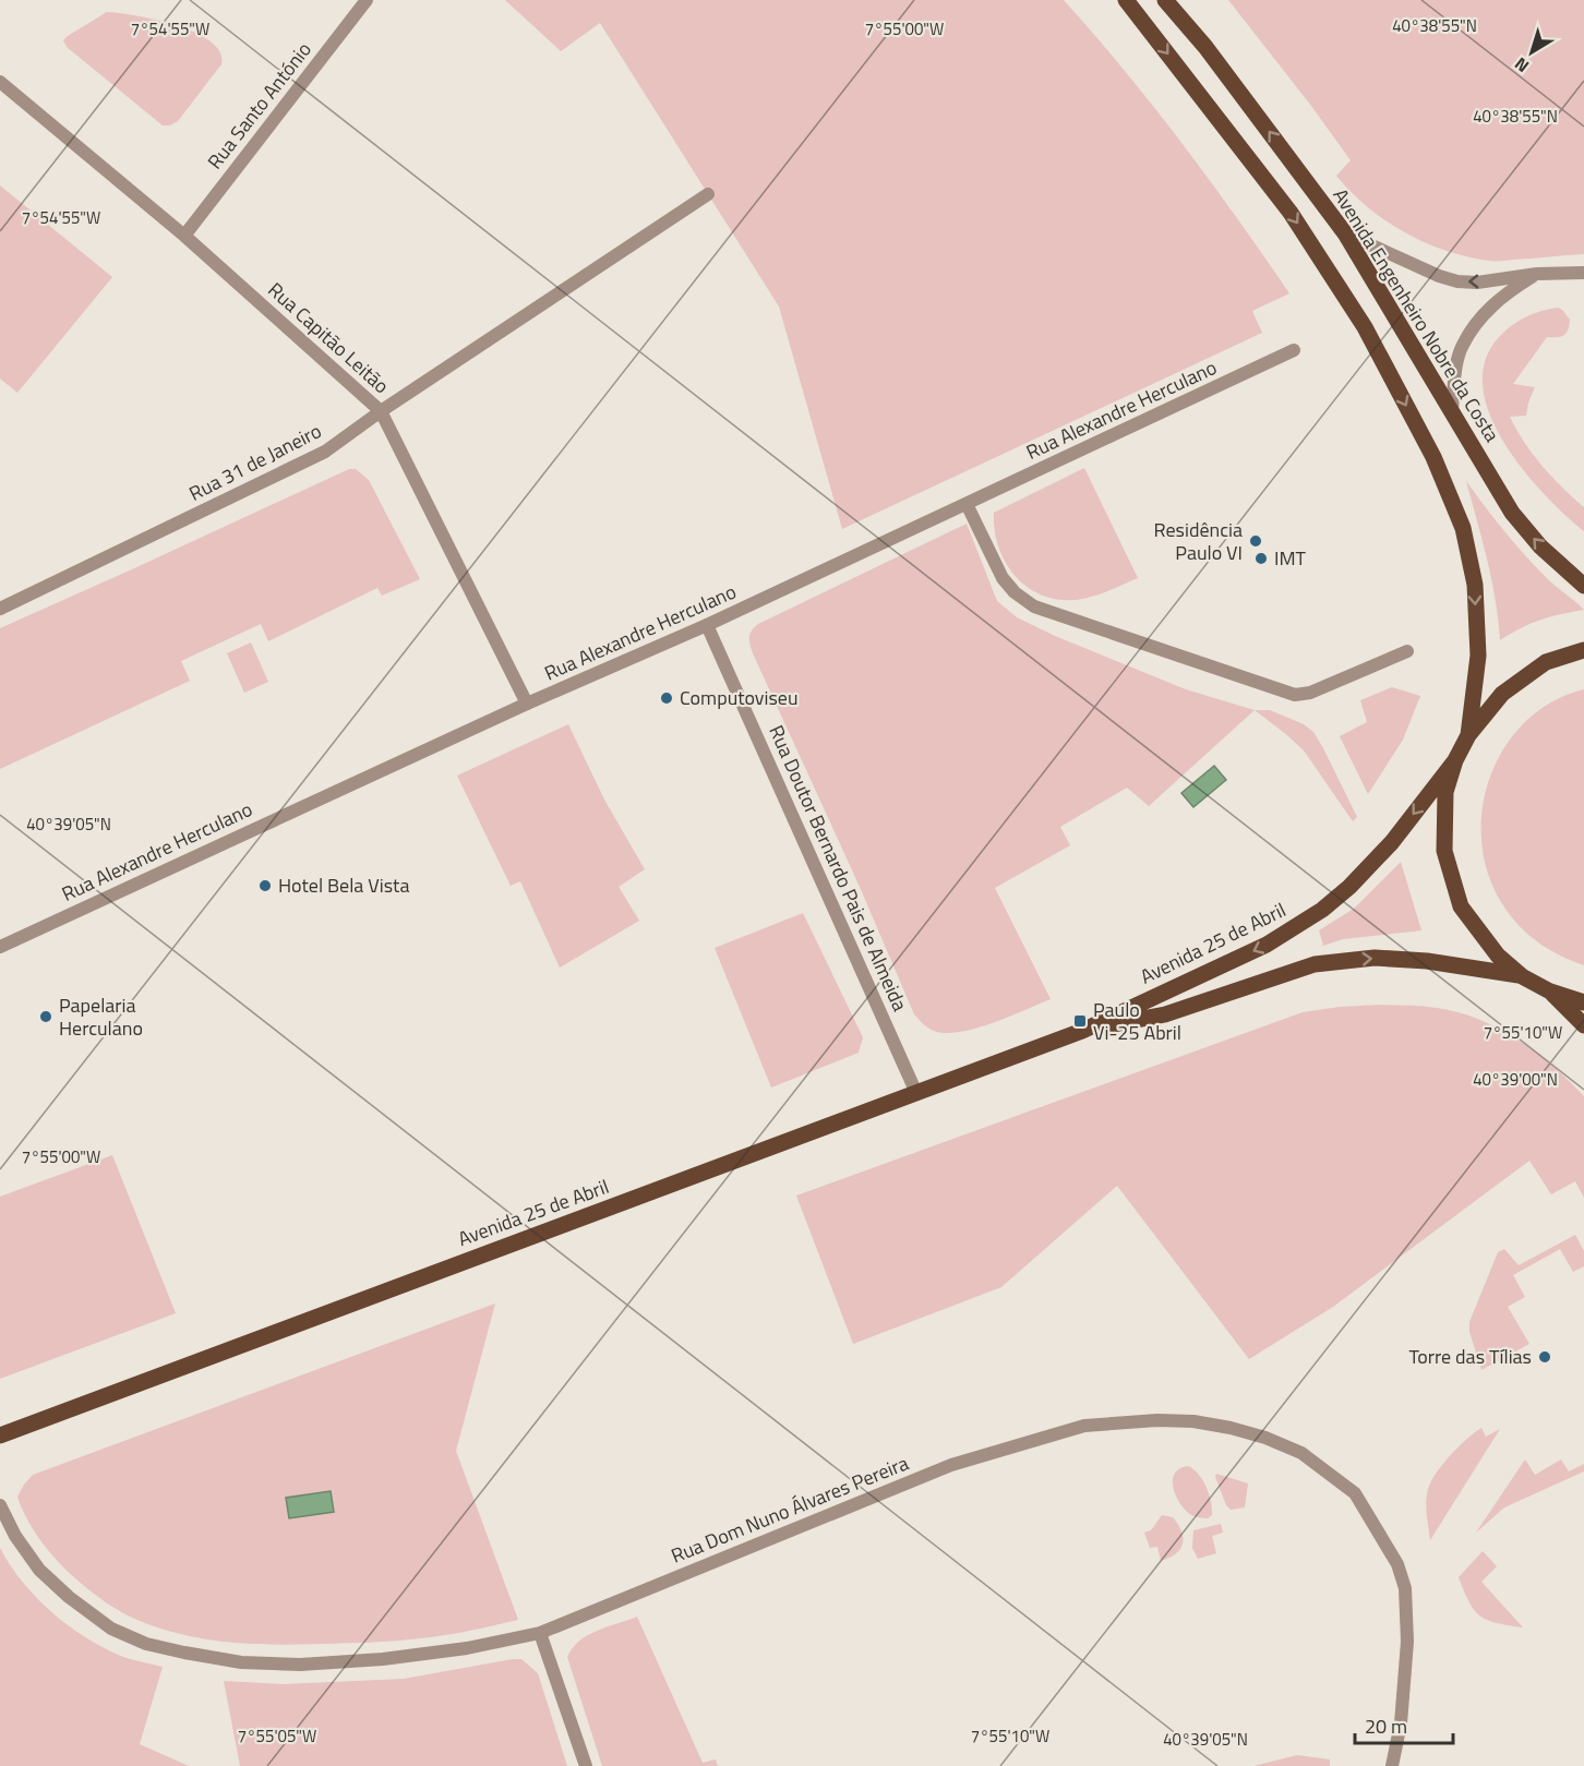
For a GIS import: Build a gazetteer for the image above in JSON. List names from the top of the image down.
{
  "streets": {
    "main road": ["Avenida Engenheiro Nobre da Costa", "Avenida 25 de Abril"],
    "street": [
      "Rua Santo António",
      "Rua Capitão Leitão",
      "Rua Alexandre Herculano",
      "Rua 31 de Janeiro",
      "Rua Doutor Bernardo Pais de Almeida",
      "Rua Dom Nuno Álvares Pereira"
    ]
  },
  "crossings": [
    ["Rua Santo António", "Rua Capitão Leitão"],
    ["Rua Capitão Leitão", "Rua Alexandre Herculano"],
    ["Rua Capitão Leitão", "Rua 31 de Janeiro"],
    ["Rua Alexandre Herculano", "Rua Doutor Bernardo Pais de Almeida"],
    ["Rua Doutor Bernardo Pais de Almeida", "Avenida 25 de Abril"]
  ],
  "places": {
    "other": [
      "Residência Paulo VI",
      "IMT",
      "Computoviseu",
      "Hotel Bela Vista",
      "Papelaria Herculano",
      "Torre das Tílias"
    ],
    "transit": ["Paulo Vi-25 Abril"]
  },
  "scale_bar": "20 m",
  "north": "bottom left",
  "coordinates": [
    "40°38'55\"N",
    "7°54'55\"W",
    "7°55'00\"W",
    "40°39'05\"N",
    "7°55'10\"W",
    "40°39'00\"N",
    "7°55'05\"W"
  ]
}
